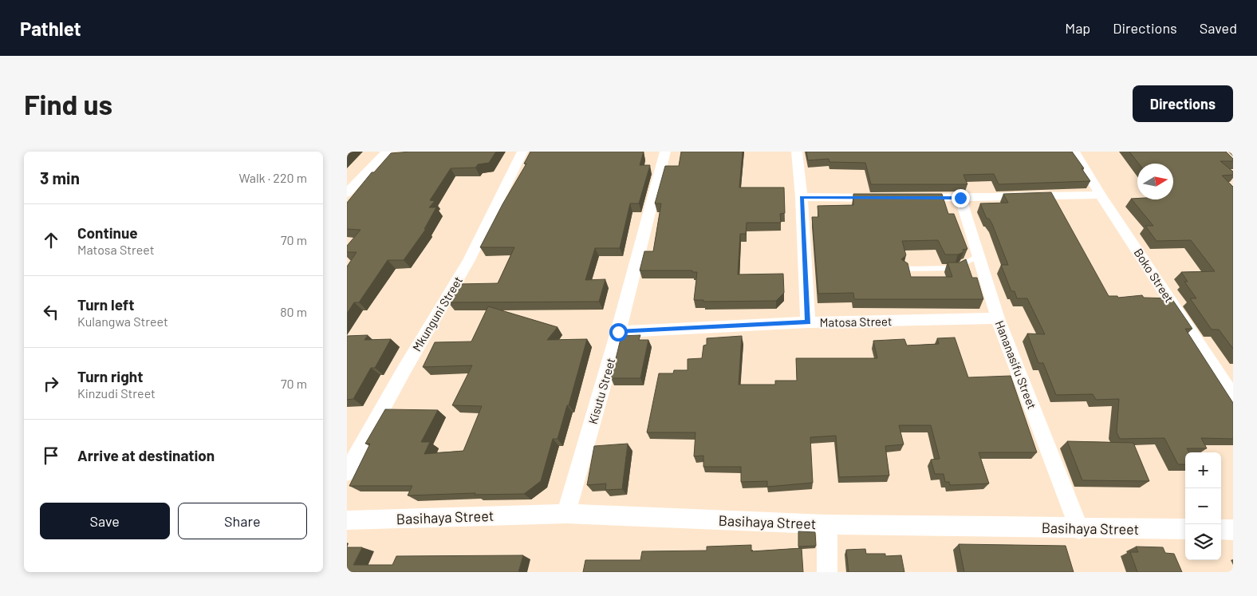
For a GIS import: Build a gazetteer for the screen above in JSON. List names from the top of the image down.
{
  "streets": {
    "street": [
      "Boko Street",
      "Mkunguni Street",
      "Matosa Street",
      "Hananasifu Street",
      "Kisutu Street",
      "Basihaya Street"
    ]
  },
  "crossings": [
    ["Matosa Street", "Hananasifu Street"],
    ["Matosa Street", "Kisutu Street"],
    ["Hananasifu Street", "Basihaya Street"],
    ["Kisutu Street", "Basihaya Street"]
  ],
  "north": "right",
  "page": {
    "header": "Pathlet",
    "nav": ["Map", "Directions", "Saved"],
    "buttons": [
      "Directions",
      ["Save", "Share"]
    ],
    "title": "Find us",
    "heading": ["3 min", "Walk · 220 m"],
    "list": [
      ["Continue", "Matosa Street", "70 m"],
      ["Turn left", "Kulangwa Street", "80 m"],
      ["Turn right", "Kinzudi Street", "70 m"],
      "Arrive at destination"
    ],
    "map_buttons": ["+", "−"]
  }
}
